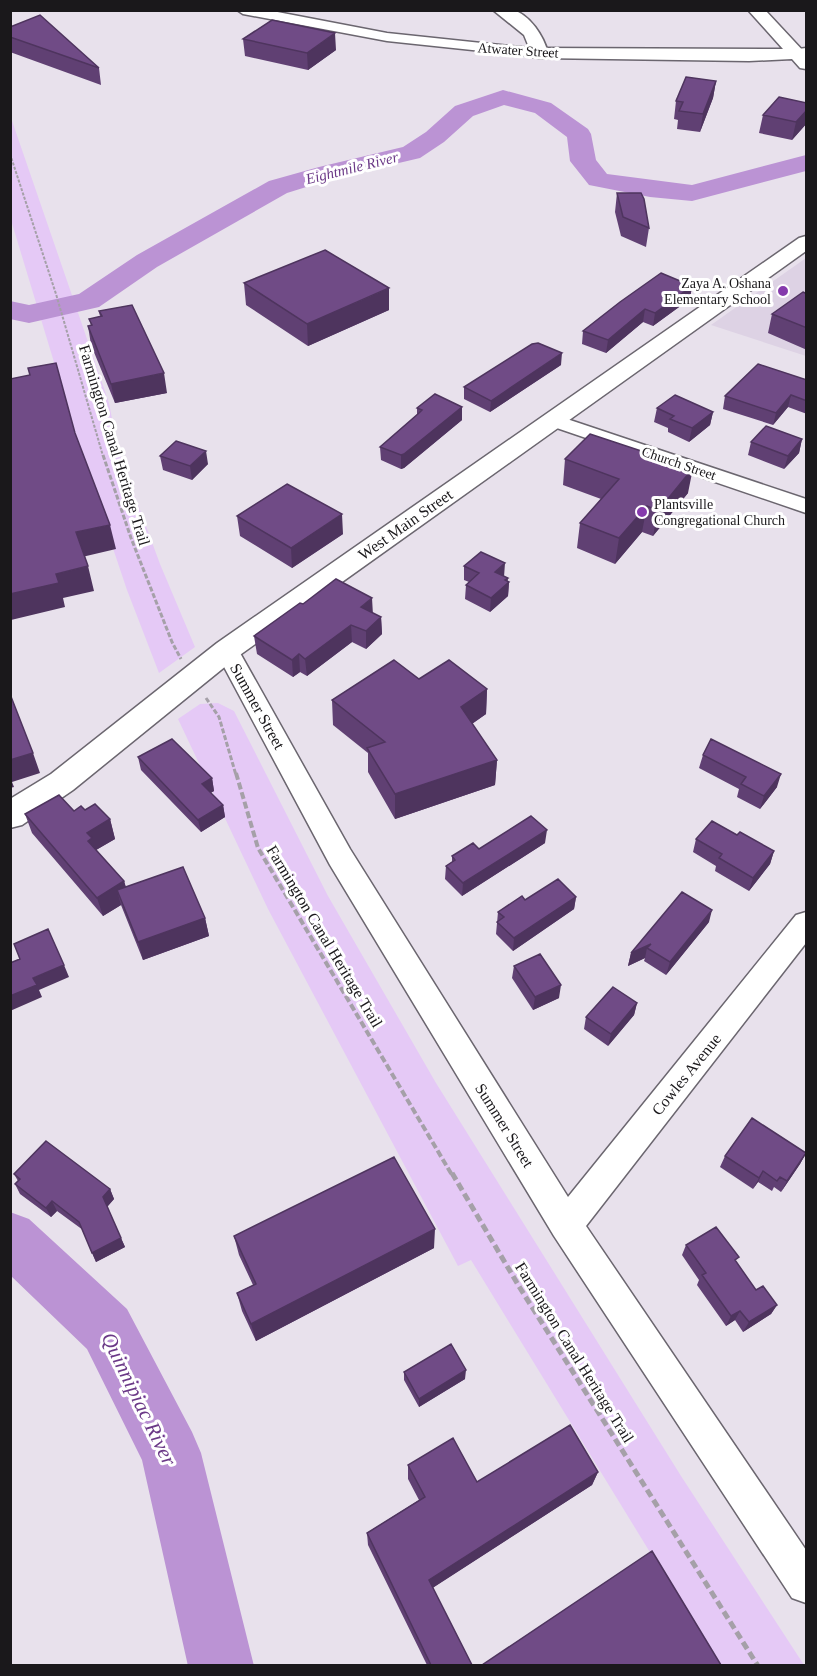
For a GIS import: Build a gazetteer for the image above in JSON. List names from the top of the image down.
{
  "streets": {
    "main road": ["Atwater Street", "West Main Street"],
    "street": ["Church Street", "Summer Street", "Cowles Avenue"],
    "path": ["Farmington Canal Heritage Trail"]
  },
  "crossings": [
    ["Farmington Canal Heritage Trail", "West Main Street"],
    ["Church Street", "West Main Street"],
    ["West Main Street", "Summer Street"],
    ["Summer Street", "Cowles Avenue"]
  ],
  "water": ["Eightmile River", "Quinnipiac River"],
  "places": ["Zaya A. Oshana Elementary School", "Plantsville Congregational Church"]
}
